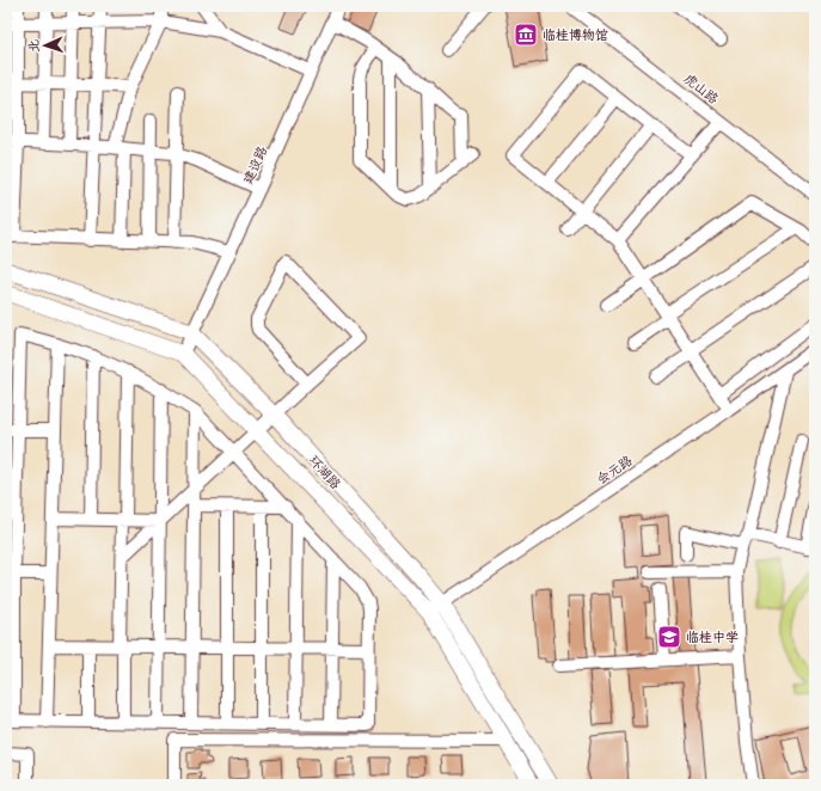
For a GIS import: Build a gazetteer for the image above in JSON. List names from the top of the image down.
{
  "streets": {
    "main road": ["环湖路"],
    "street": ["虎山路", "建设路", "会元路"]
  },
  "crossings": [
    ["建设路", "环湖路"],
    ["会元路", "环湖路"]
  ],
  "places": {
    "museum": ["临桂博物馆"],
    "school or university": ["临桂中学"]
  },
  "north": "left"
}
